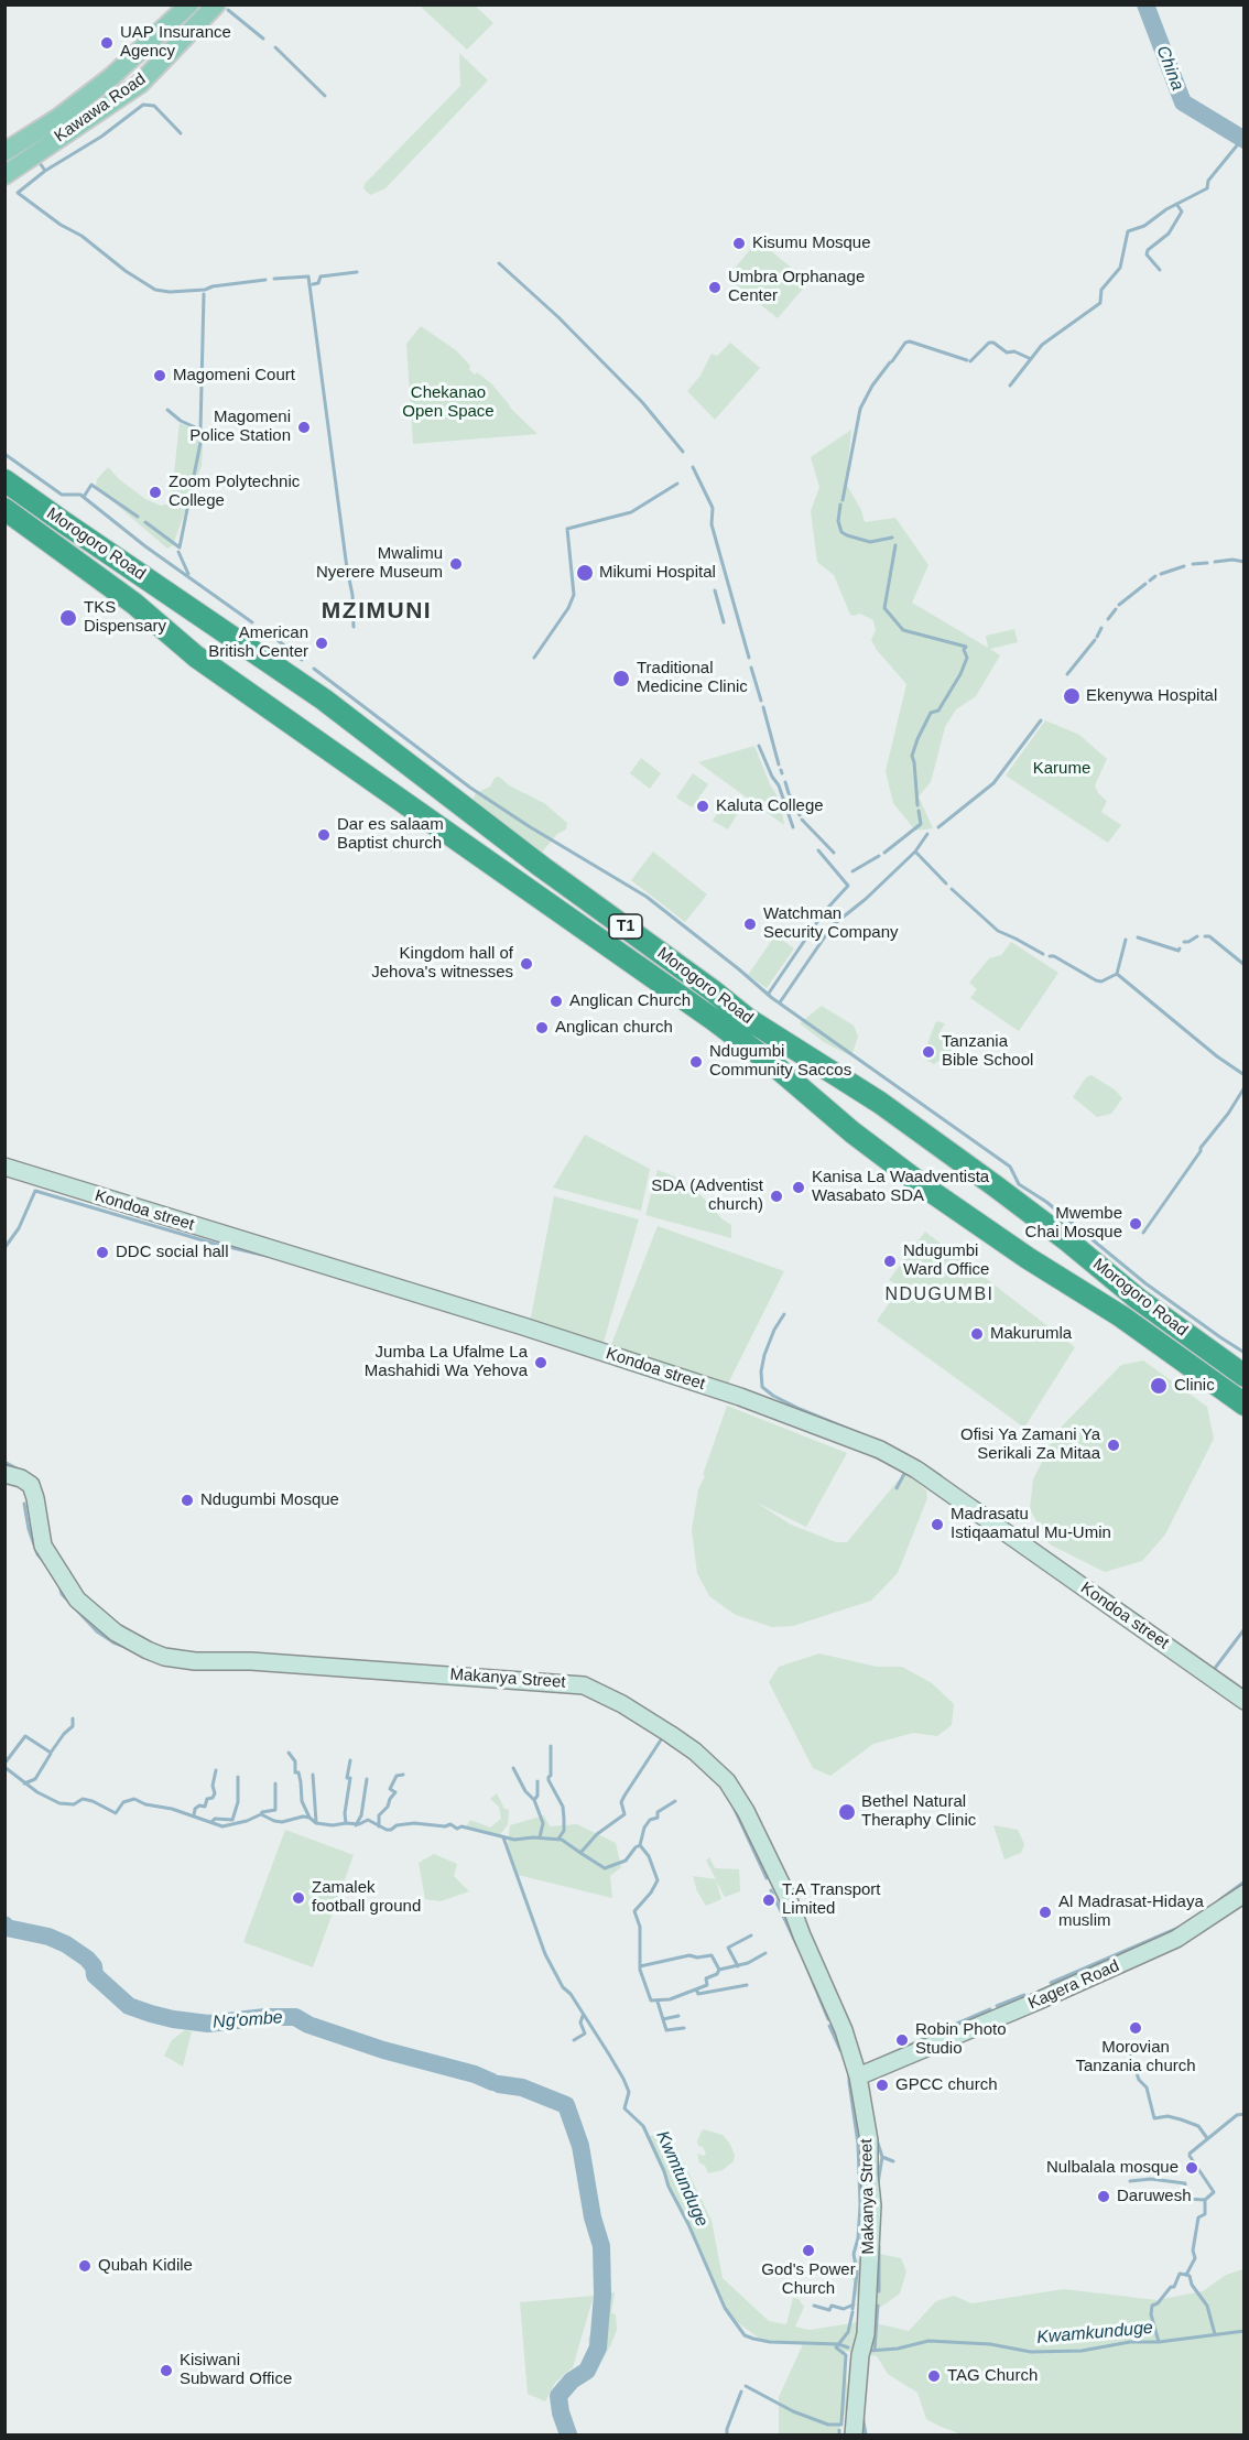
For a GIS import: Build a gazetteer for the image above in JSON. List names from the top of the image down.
{
  "streets": {
    "highway": ["Morogoro Road", "T1"],
    "main road": ["Kawawa Road"],
    "street": ["Kondoa street", "Makanya Street", "Kagera Road"]
  },
  "crossings": [
    ["Makanya Street", "Kagera Road"]
  ],
  "districts": ["MZIMUNI", "NDUGUMBI"],
  "water": [
    "China",
    "Ng'ombe",
    "Kwmtunduge",
    "Kwamkunduge"
  ],
  "parks": ["Chekanao Open Space", "Karume"],
  "places": [
    "UAP Insurance Agency",
    "Kisumu Mosque",
    "Umbra Orphanage Center",
    "Magomeni Court",
    "Magomeni Police Station",
    "Zoom Polytechnic College",
    "Mwalimu Nyerere Museum",
    "Mikumi Hospital",
    "TKS Dispensary",
    "American British Center",
    "Traditional Medicine Clinic",
    "Ekenywa Hospital",
    "Kaluta College",
    "Dar es salaam Baptist church",
    "Watchman Security Company",
    "Kingdom hall of Jehova's witnesses",
    "Anglican Church",
    "Anglican church",
    "Tanzania Bible School",
    "Ndugumbi Community Saccos",
    "Kanisa La Waadventista Wasabato SDA",
    "SDA (Adventist church)",
    "Mwembe Chai Mosque",
    "DDC social hall",
    "Ndugumbi Ward Office",
    "Makurumla",
    "Jumba La Ufalme La Mashahidi Wa Yehova",
    "Clinic",
    "Ofisi Ya Zamani Ya Serikali Za Mitaa",
    "Ndugumbi Mosque",
    "Madrasatu Istiqaamatul Mu-Umin",
    "Bethel Natural Theraphy Clinic",
    "Zamalek football ground",
    "T.A Transport Limited",
    "Al Madrasat-Hidaya muslim",
    "Morovian Tanzania church",
    "Robin Photo Studio",
    "GPCC church",
    "Nulbalala mosque",
    "Daruwesh",
    "God's Power Church",
    "Qubah Kidile",
    "Kisiwani Subward Office",
    "TAG Church"
  ]
}
